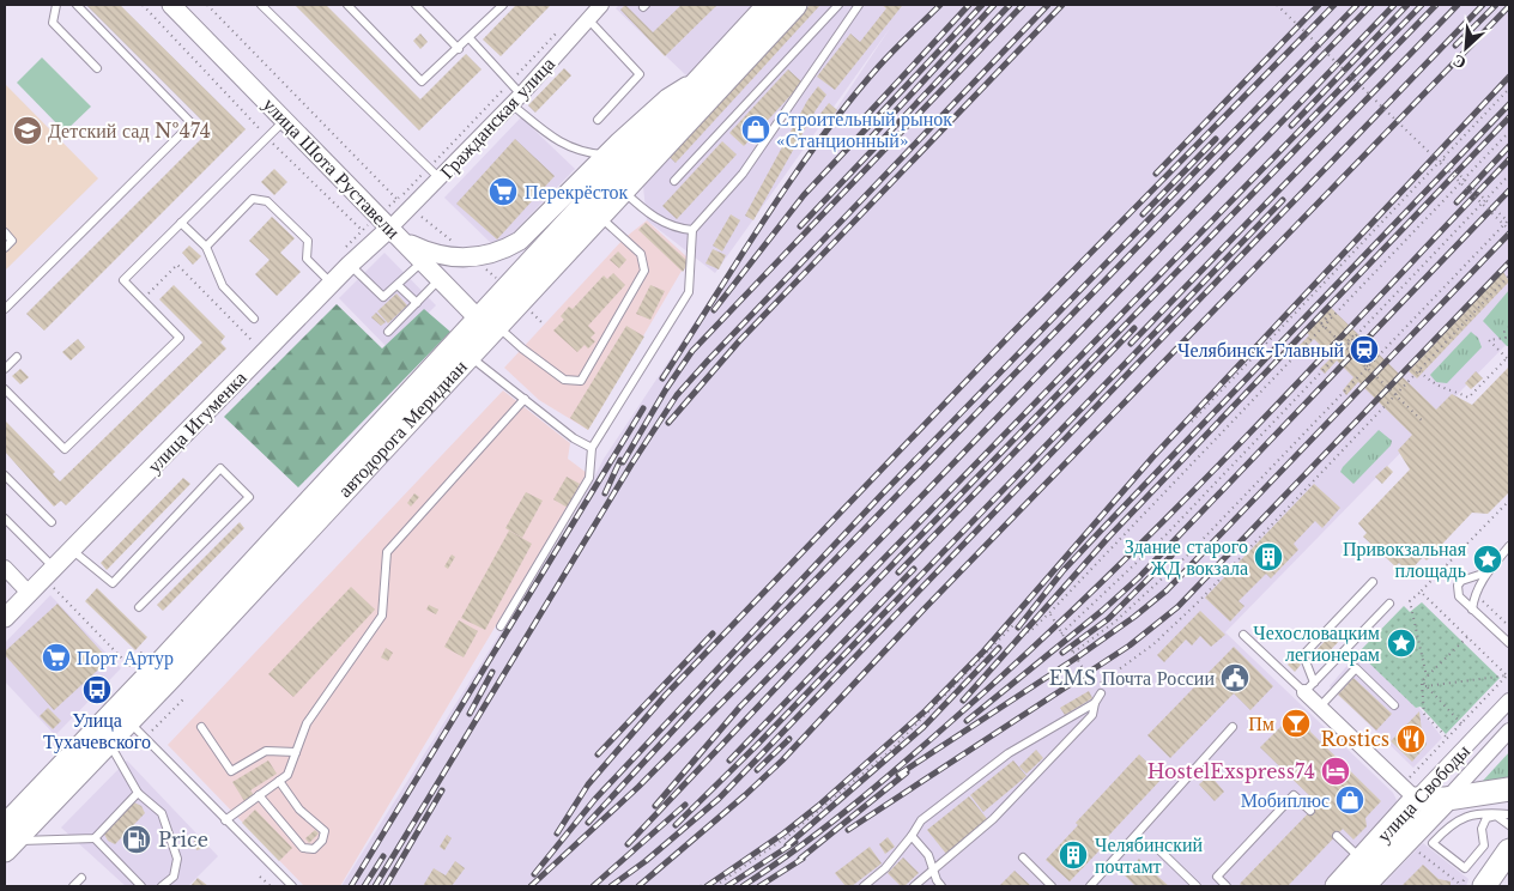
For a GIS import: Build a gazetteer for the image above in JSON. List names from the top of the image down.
{
  "streets": {
    "main road": ["автодорога Меридиан", "улица Свободы"],
    "street": ["Гражданская улица", "улица Шота Руставели", "улица Игуменка"]
  },
  "crossings": [
    ["Гражданская улица", "улица Шота Руставели"],
    ["Гражданская улица", "улица Игуменка"],
    ["улица Шота Руставели", "улица Игуменка"],
    ["улица Шота Руставели", "автодорога Меридиан"]
  ],
  "places": {
    "shop": ["Строительный рынок «Станционный»", "Мобиплюс"],
    "school or university": ["Детский сад №474"],
    "supermarket": ["Перекрёсток", "Порт Артур"],
    "station": ["Челябинск-Главный"],
    "building": ["Здание старого ЖД вокзала", "Челябинский почтамт"],
    "place": ["Привокзальная площадь", "Чехословацким легионерам"],
    "public building": ["EMS Почта России"],
    "bus stop": ["Улица Тухачевского"],
    "bar": ["Пм"],
    "restaurant": ["Rostics"],
    "hotel": ["HostelExspress74"],
    "fuel station": ["Price"]
  },
  "north": "bottom left"
}
